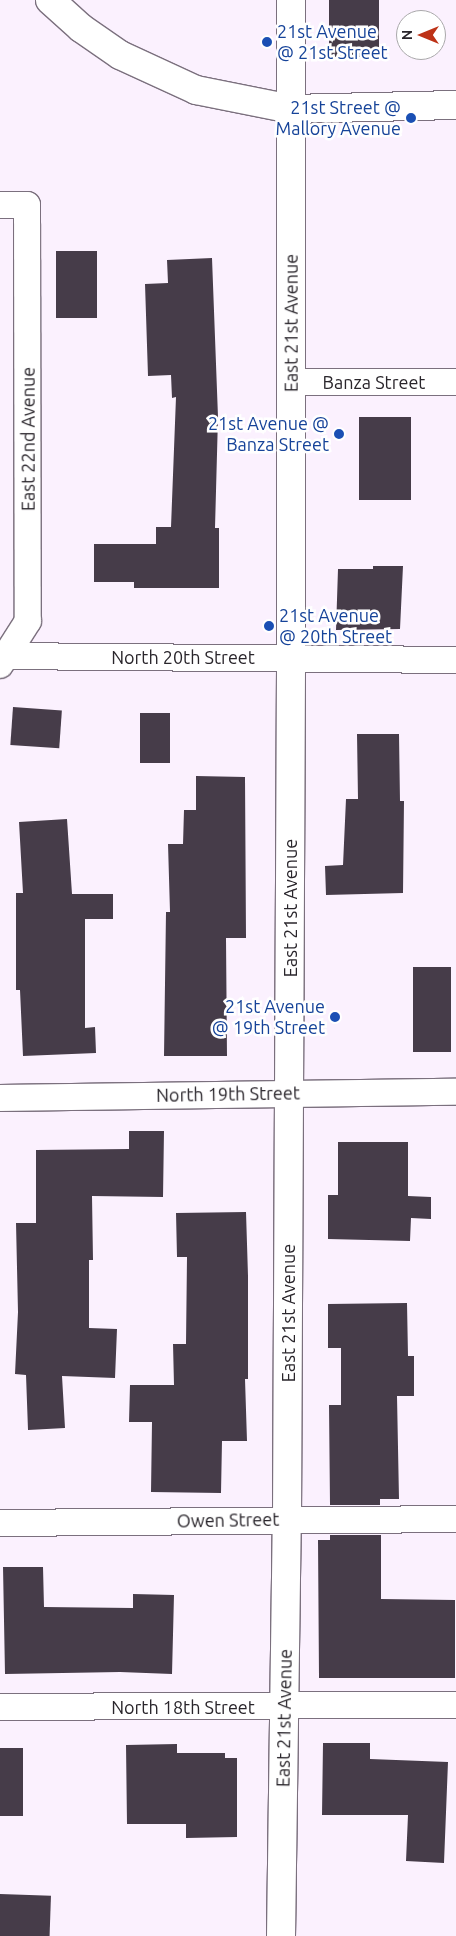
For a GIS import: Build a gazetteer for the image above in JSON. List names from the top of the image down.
{
  "streets": {
    "street": [
      "East 21st Avenue",
      "Banza Street",
      "East 22nd Avenue",
      "North 20th Street",
      "North 19th Street",
      "Owen Street",
      "North 18th Street"
    ]
  },
  "crossings": [
    ["East 21st Avenue", "Banza Street"],
    ["East 21st Avenue", "North 20th Street"],
    ["East 21st Avenue", "North 19th Street"],
    ["East 21st Avenue", "Owen Street"],
    ["East 21st Avenue", "North 18th Street"],
    ["East 22nd Avenue", "North 20th Street"]
  ],
  "places": [
    "21st Avenue @ 21st Street",
    "21st Street @ Mallory Avenue",
    "21st Avenue @ Banza Street",
    "21st Avenue @ 20th Street",
    "21st Avenue @ 19th Street"
  ],
  "north": "left"
}
